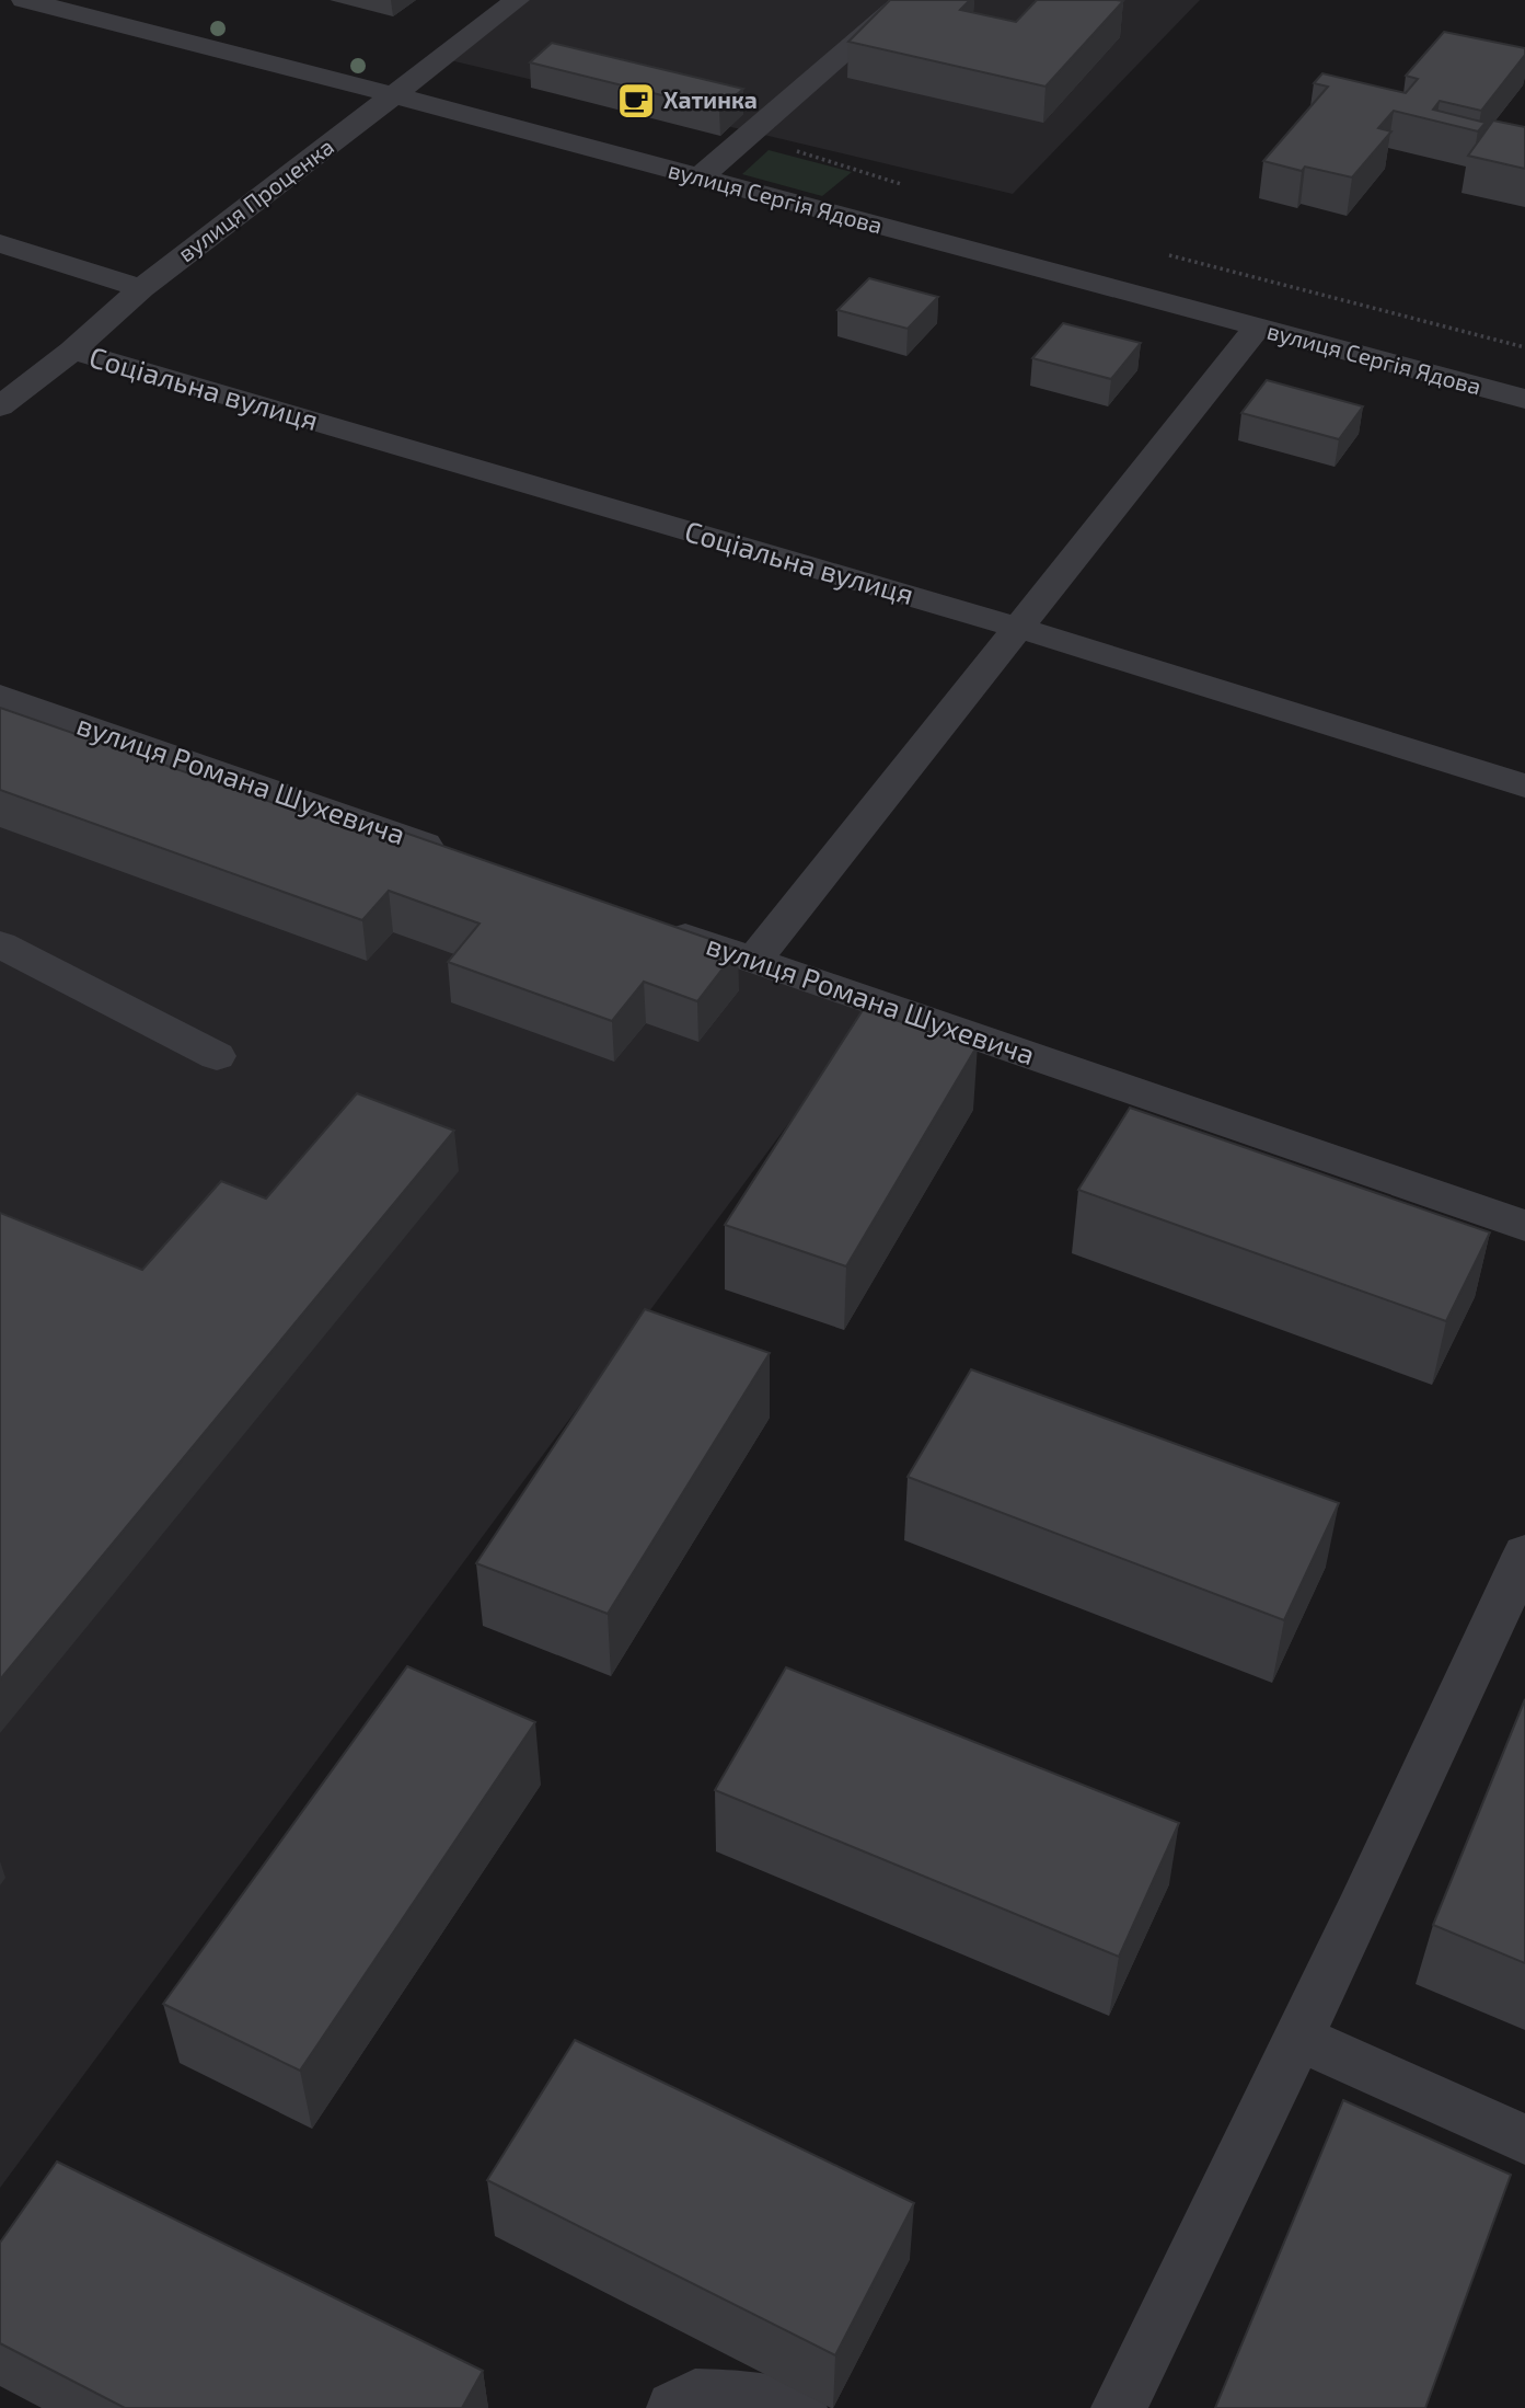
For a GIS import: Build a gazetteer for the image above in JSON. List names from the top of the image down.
{
  "streets": {
    "street": [
      "вулиця Сергія Ядова",
      "вулиця Проценка",
      "Соціальна вулиця",
      "вулиця Романа Шухевича"
    ]
  },
  "crossings": [
    ["вулиця Сергія Ядова", "вулиця Проценка"],
    ["вулиця Проценка", "Соціальна вулиця"]
  ],
  "places": {
    "cafe": ["Хатинка"]
  }
}
